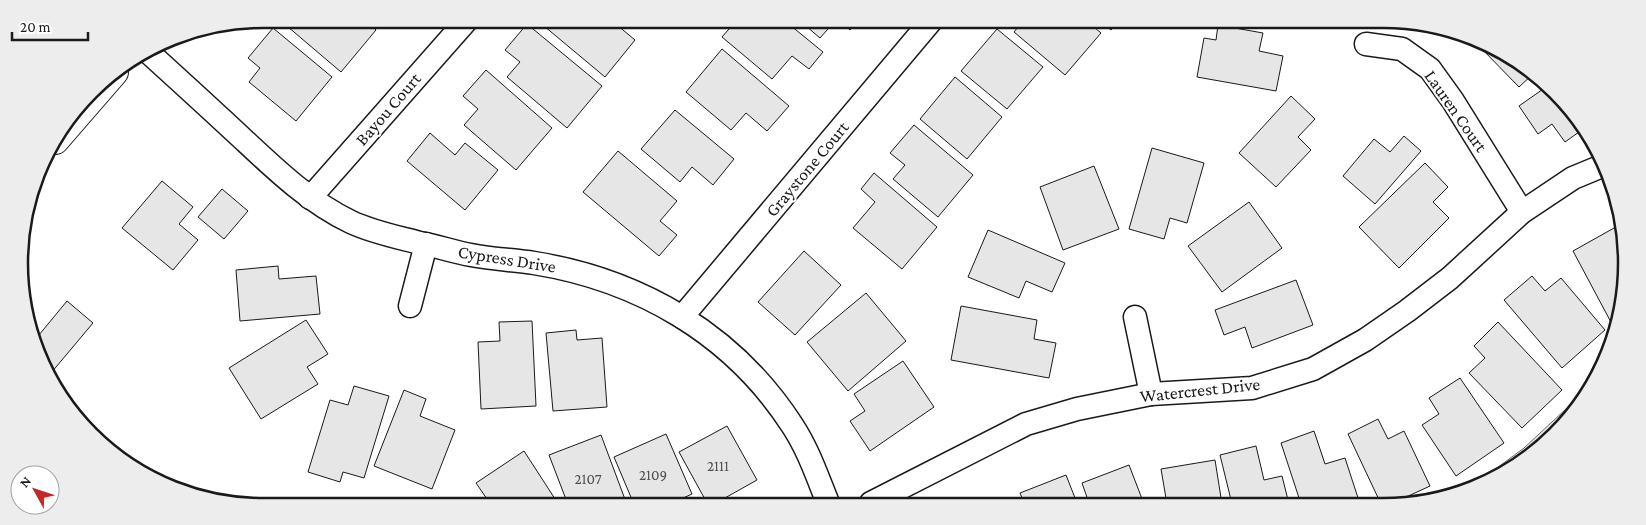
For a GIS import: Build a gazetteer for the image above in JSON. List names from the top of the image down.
{
  "streets": {
    "street": [
      "Bayou Court",
      "Lauren Court",
      "Graystone Court",
      "Cypress Drive",
      "Watercrest Drive"
    ]
  },
  "crossings": [
    ["Bayou Court", "Cypress Drive"],
    ["Lauren Court", "Watercrest Drive"],
    ["Graystone Court", "Cypress Drive"]
  ],
  "house_numbers": ["2111", "2109", "2107"],
  "scale_bar": "20 m",
  "north": "top left"
}
